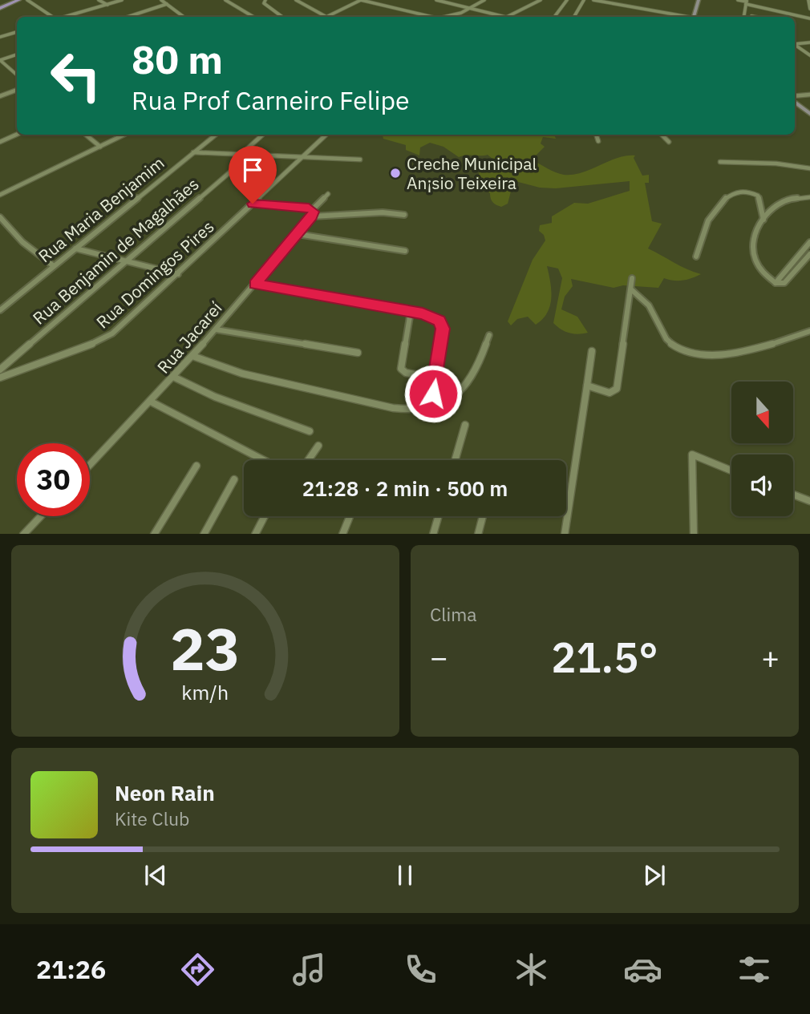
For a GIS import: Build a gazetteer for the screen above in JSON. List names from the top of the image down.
{
  "streets": {
    "street": [
      "Rua Maria Benjamim",
      "Rua Benjamin de Magalhães",
      "Rua Domingos Pires",
      "Rua Jacareí"
    ]
  },
  "places": ["Creche Municipal An¡sio Teixeira"],
  "north": "bottom",
  "page": {
    "turn": ["80 m", "Rua Prof Carneiro Felipe"],
    "limit": "30",
    "trip": "21:28 · 2 min · 500 m",
    "tile": "Clima",
    "heat": ["−", "21.5°", "+"],
    "song": ["Neon Rain", "Kite Club"],
    "tabs": "21:26",
    "gauge": ["23", "km/h"]
  }
}
